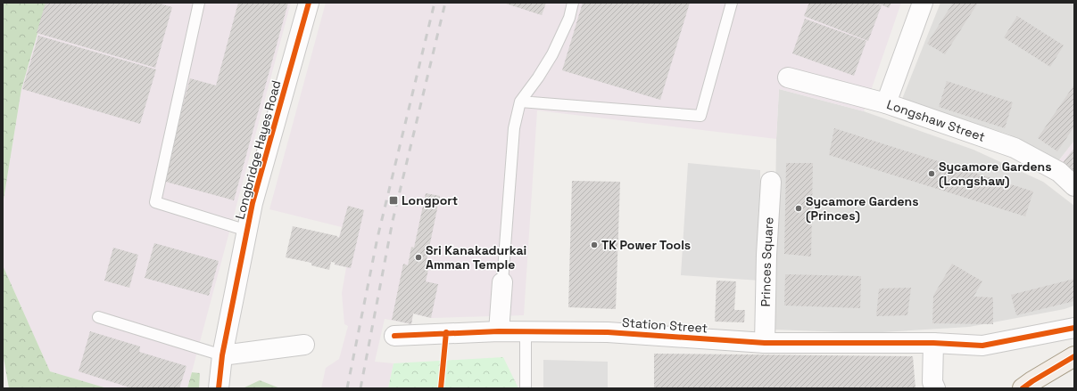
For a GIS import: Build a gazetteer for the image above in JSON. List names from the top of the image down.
{
  "streets": {
    "street": [
      "Longshaw Street",
      "Longbridge Hayes Road",
      "Princes Square",
      "Station Street"
    ]
  },
  "crossings": [
    ["Princes Square", "Station Street"]
  ],
  "places": {
    "other": [
      "Sycamore Gardens (Longshaw)",
      "Sycamore Gardens (Princes)",
      "TK Power Tools",
      "Sri Kanakadurkai Amman Temple"
    ],
    "transit": ["Longport"]
  }
}
